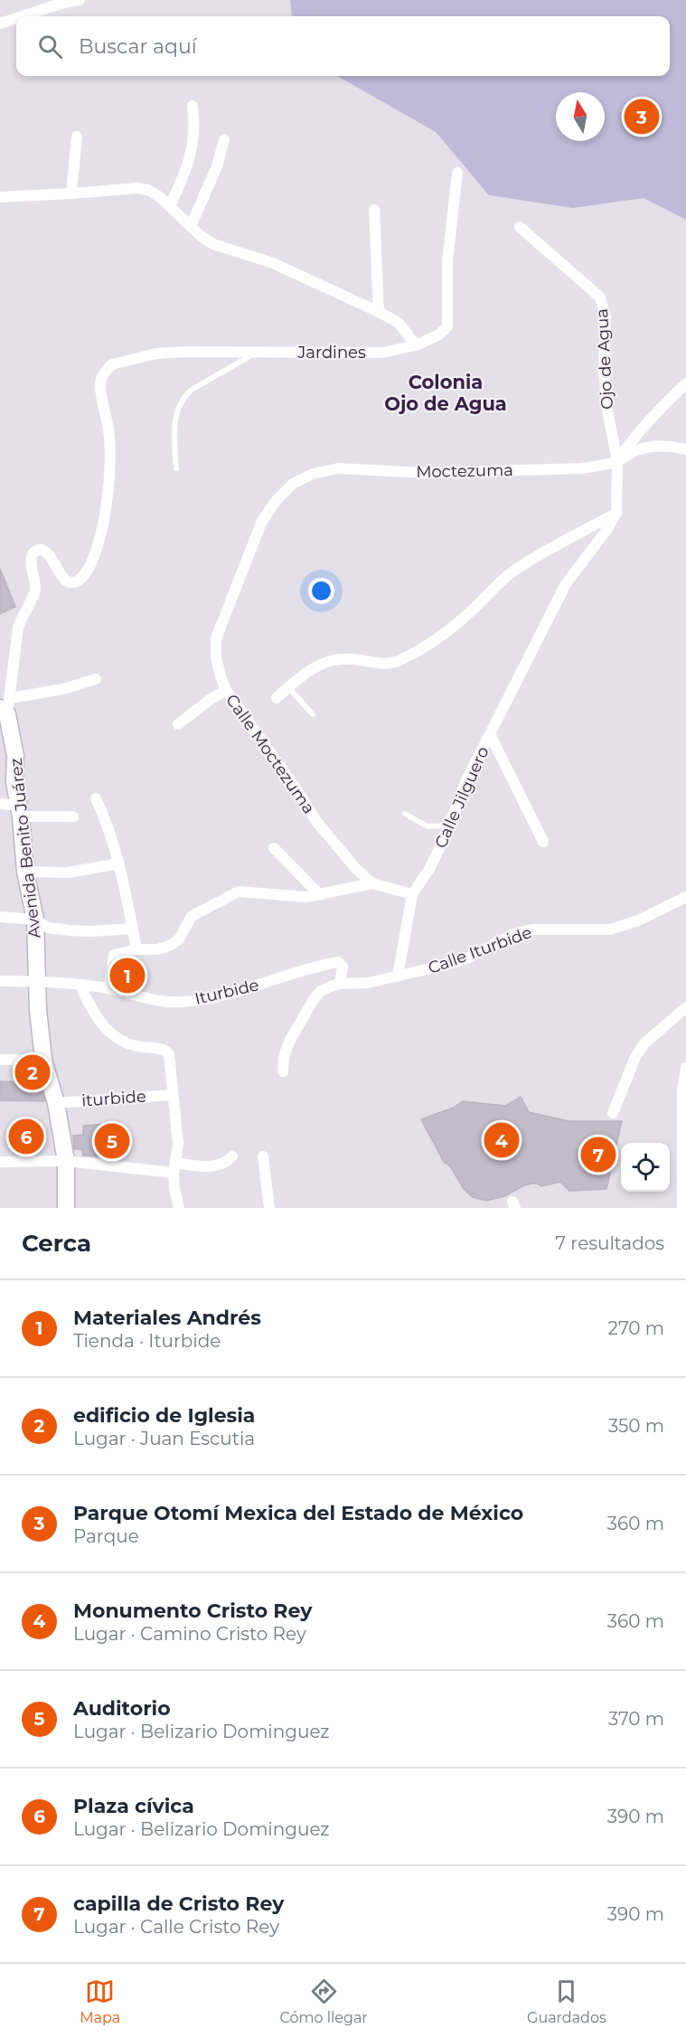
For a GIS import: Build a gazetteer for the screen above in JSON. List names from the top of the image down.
{
  "streets": {
    "street": [
      "Jardines",
      "Ojo de Agua",
      "Moctezuma",
      "Calle Moctezuma",
      "Calle Jilguero",
      "Avenida Benito Juárez",
      "Calle Iturbide",
      "Iturbide",
      "iturbide"
    ]
  },
  "crossings": [
    ["Jardines", "Avenida Benito Juárez"],
    ["Ojo de Agua", "Moctezuma"],
    ["Moctezuma", "Calle Moctezuma"],
    ["Avenida Benito Juárez", "Iturbide"],
    ["Avenida Benito Juárez", "iturbide"]
  ],
  "districts": ["Colonia Ojo de Agua"],
  "north": "top",
  "page": {
    "search": "Buscar aquí",
    "pins": [
      "3",
      "1",
      "2",
      "6",
      "4",
      "5",
      "7"
    ],
    "heading": ["Cerca", "7 resultados"],
    "list": [
      {
        "mark": "1",
        "name": "Materiales Andrés",
        "note": "Tienda · Iturbide",
        "value": "270 m"
      },
      {
        "mark": "2",
        "name": "edificio de Iglesia",
        "note": "Lugar · Juan Escutia",
        "value": "350 m"
      },
      {
        "mark": "3",
        "name": "Parque Otomí Mexica del Estado de México",
        "note": "Parque",
        "value": "360 m"
      },
      {
        "mark": "4",
        "name": "Monumento Cristo Rey",
        "note": "Lugar · Camino Cristo Rey",
        "value": "360 m"
      },
      {
        "mark": "5",
        "name": "Auditorio",
        "note": "Lugar · Belizario Dominguez",
        "value": "370 m"
      },
      {
        "mark": "6",
        "name": "Plaza cívica",
        "note": "Lugar · Belizario Dominguez",
        "value": "390 m"
      },
      {
        "mark": "7",
        "name": "capilla de Cristo Rey",
        "note": "Lugar · Calle Cristo Rey",
        "value": "390 m"
      }
    ],
    "nav": ["Mapa", "Cómo llegar", "Guardados"]
  }
}
